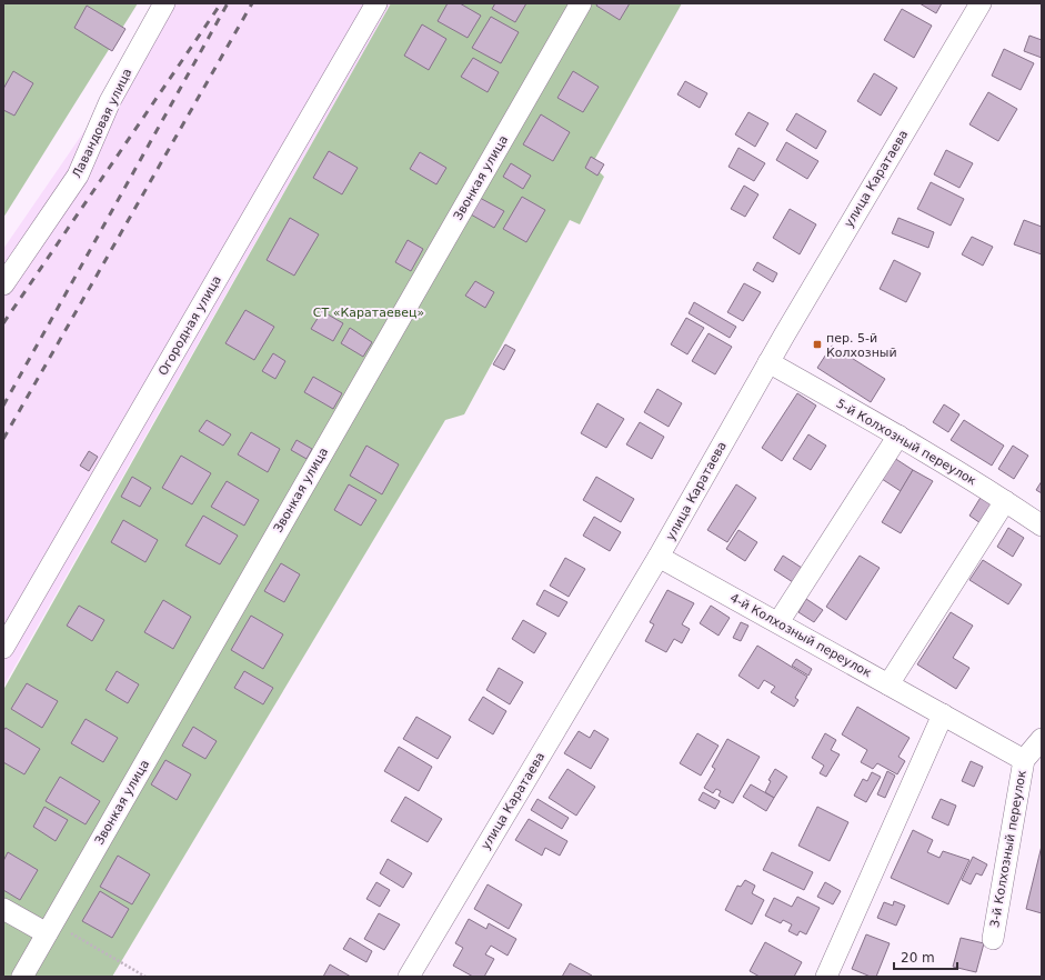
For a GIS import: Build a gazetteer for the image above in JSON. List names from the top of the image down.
{
  "streets": {
    "street": [
      "Лавандовая улица",
      "Звонкая улица",
      "улица Каратаева",
      "Огородная улица",
      "5-й Колхозный переулок",
      "4-й Колхозный переулок",
      "3-й Колхозный переулок"
    ]
  },
  "crossings": [
    ["улица Каратаева", "5-й Колхозный переулок"],
    ["улица Каратаева", "4-й Колхозный переулок"],
    ["4-й Колхозный переулок", "3-й Колхозный переулок"]
  ],
  "parks": ["СТ «Каратаевец»"],
  "places": {
    "transit": ["пер. 5-й Колхозный"]
  },
  "scale_bar": "20 m"
}
